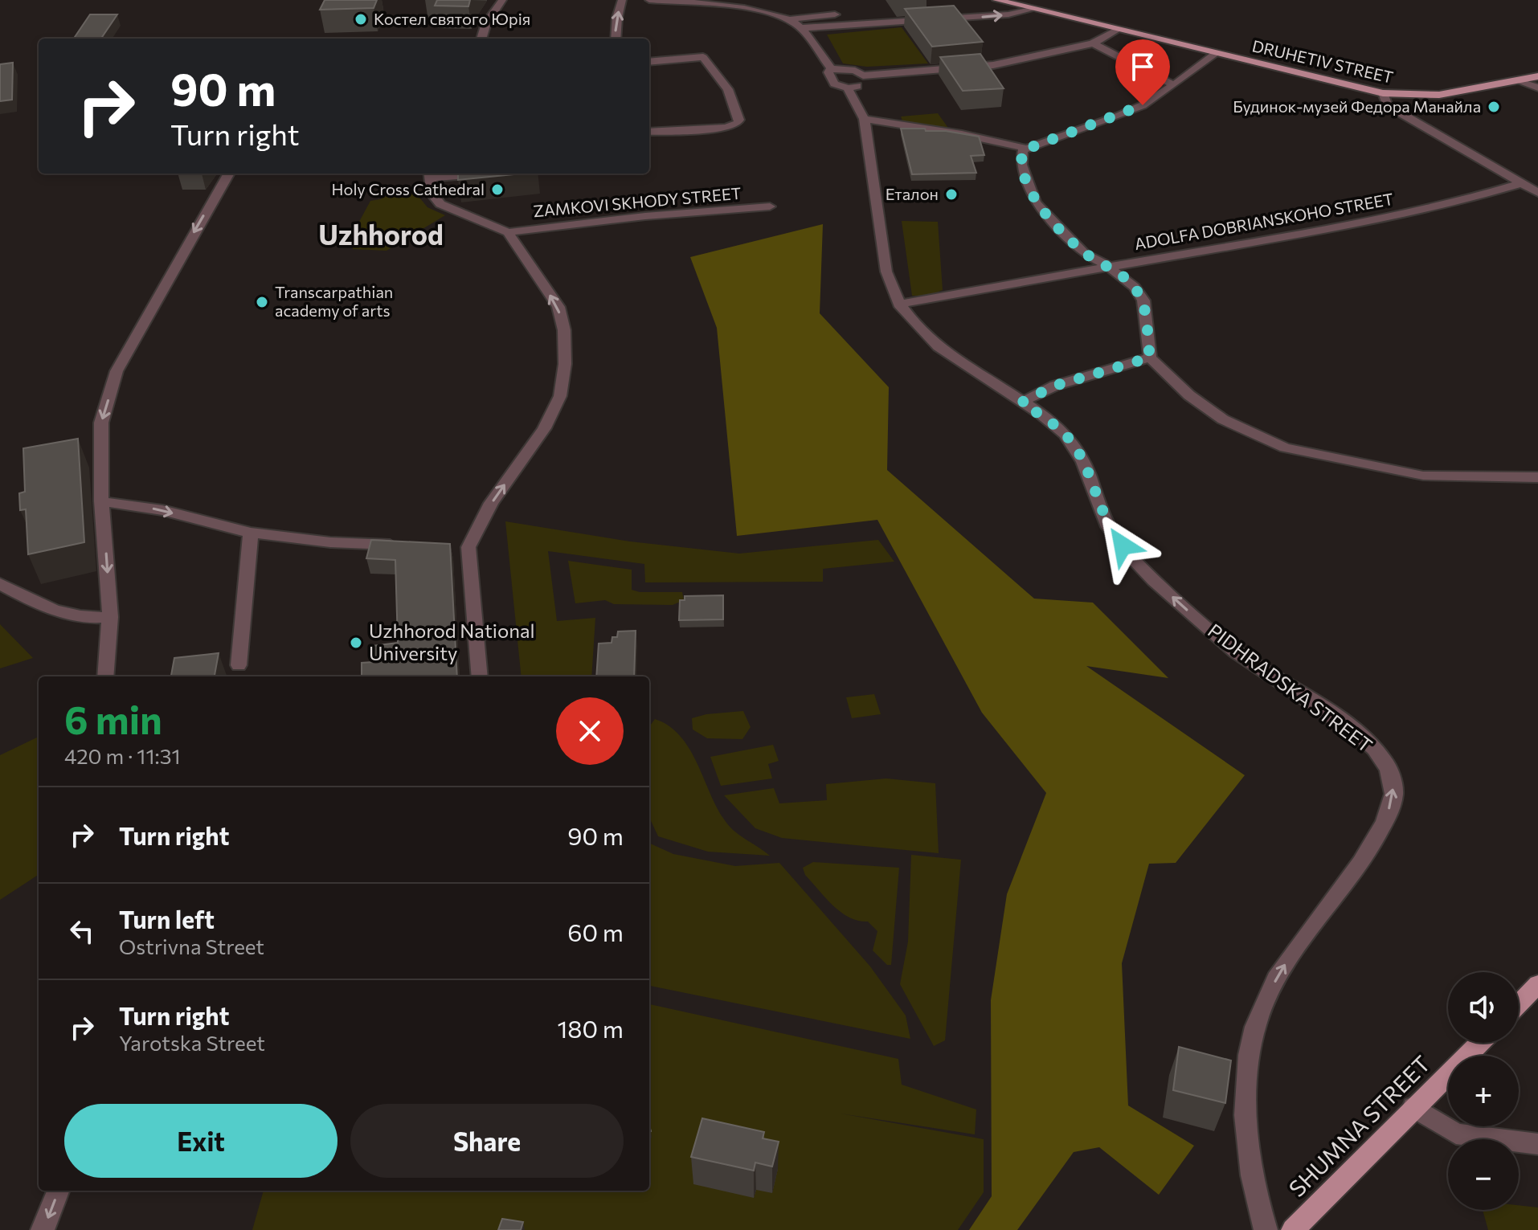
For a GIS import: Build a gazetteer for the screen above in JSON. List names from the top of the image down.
{
  "streets": {
    "main road": ["DRUHETIV STREET", "SHUMNA STREET"],
    "street": ["ZAMKOVI SKHODY STREET", "ADOLFA DOBRIANSKOHO STREET", "PIDHRADSKA STREET"]
  },
  "crossings": [
    ["ADOLFA DOBRIANSKOHO STREET", "PIDHRADSKA STREET"]
  ],
  "one_way": ["PIDHRADSKA STREET"],
  "districts": ["Uzhhorod"],
  "places": [
    "Костел святого Юрія",
    "Будинок-музей Федора Манайла",
    "Holy Cross Cathedral",
    "Еталон",
    "Transcarpathian academy of arts",
    "Uzhhorod National University"
  ],
  "page": {
    "turn": ["90 m", "Turn right"],
    "heading": ["6 min", "420 m · 11:31"],
    "list": [
      {
        "name": "Turn right",
        "value": "90 m"
      },
      {
        "name": "Turn left",
        "note": "Ostrivna Street",
        "value": "60 m"
      },
      {
        "name": "Turn right",
        "note": "Yarotska Street",
        "value": "180 m"
      }
    ],
    "map_buttons": ["+", "−"],
    "buttons": ["Exit", "Share"]
  }
}
